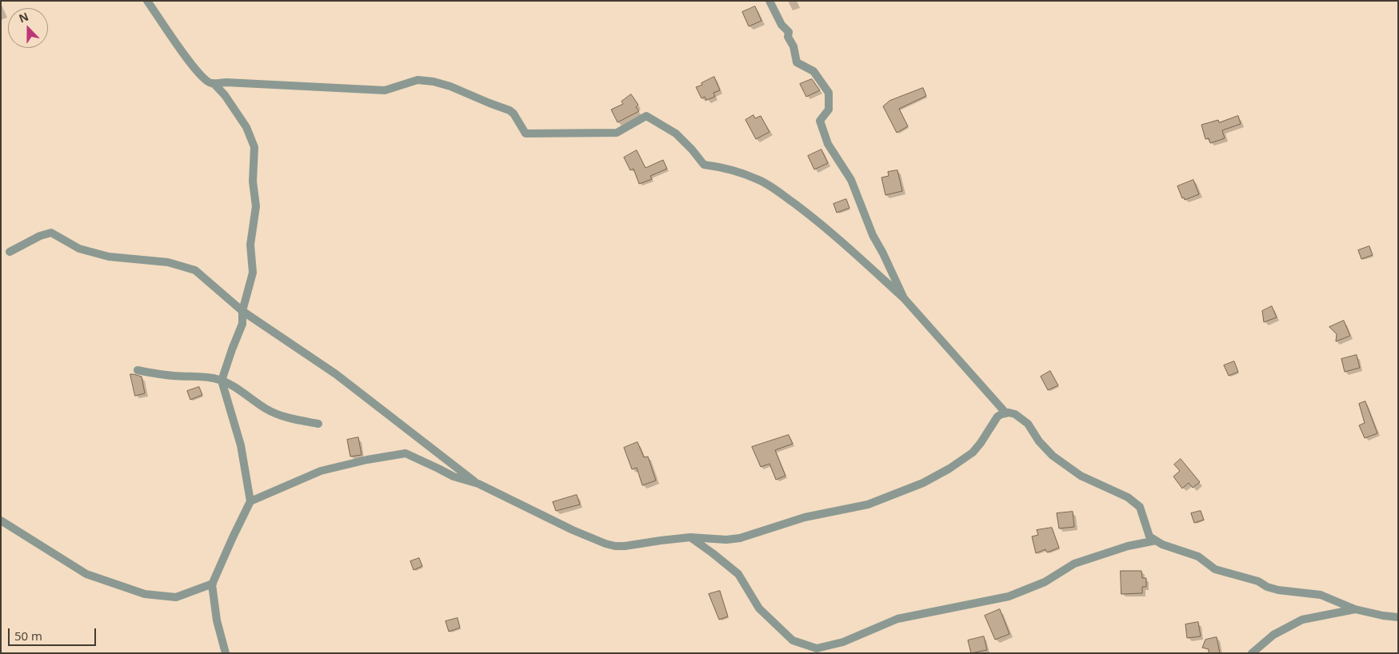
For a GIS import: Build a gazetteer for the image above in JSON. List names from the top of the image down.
{
  "scale_bar": "50 m",
  "north": "top"
}
